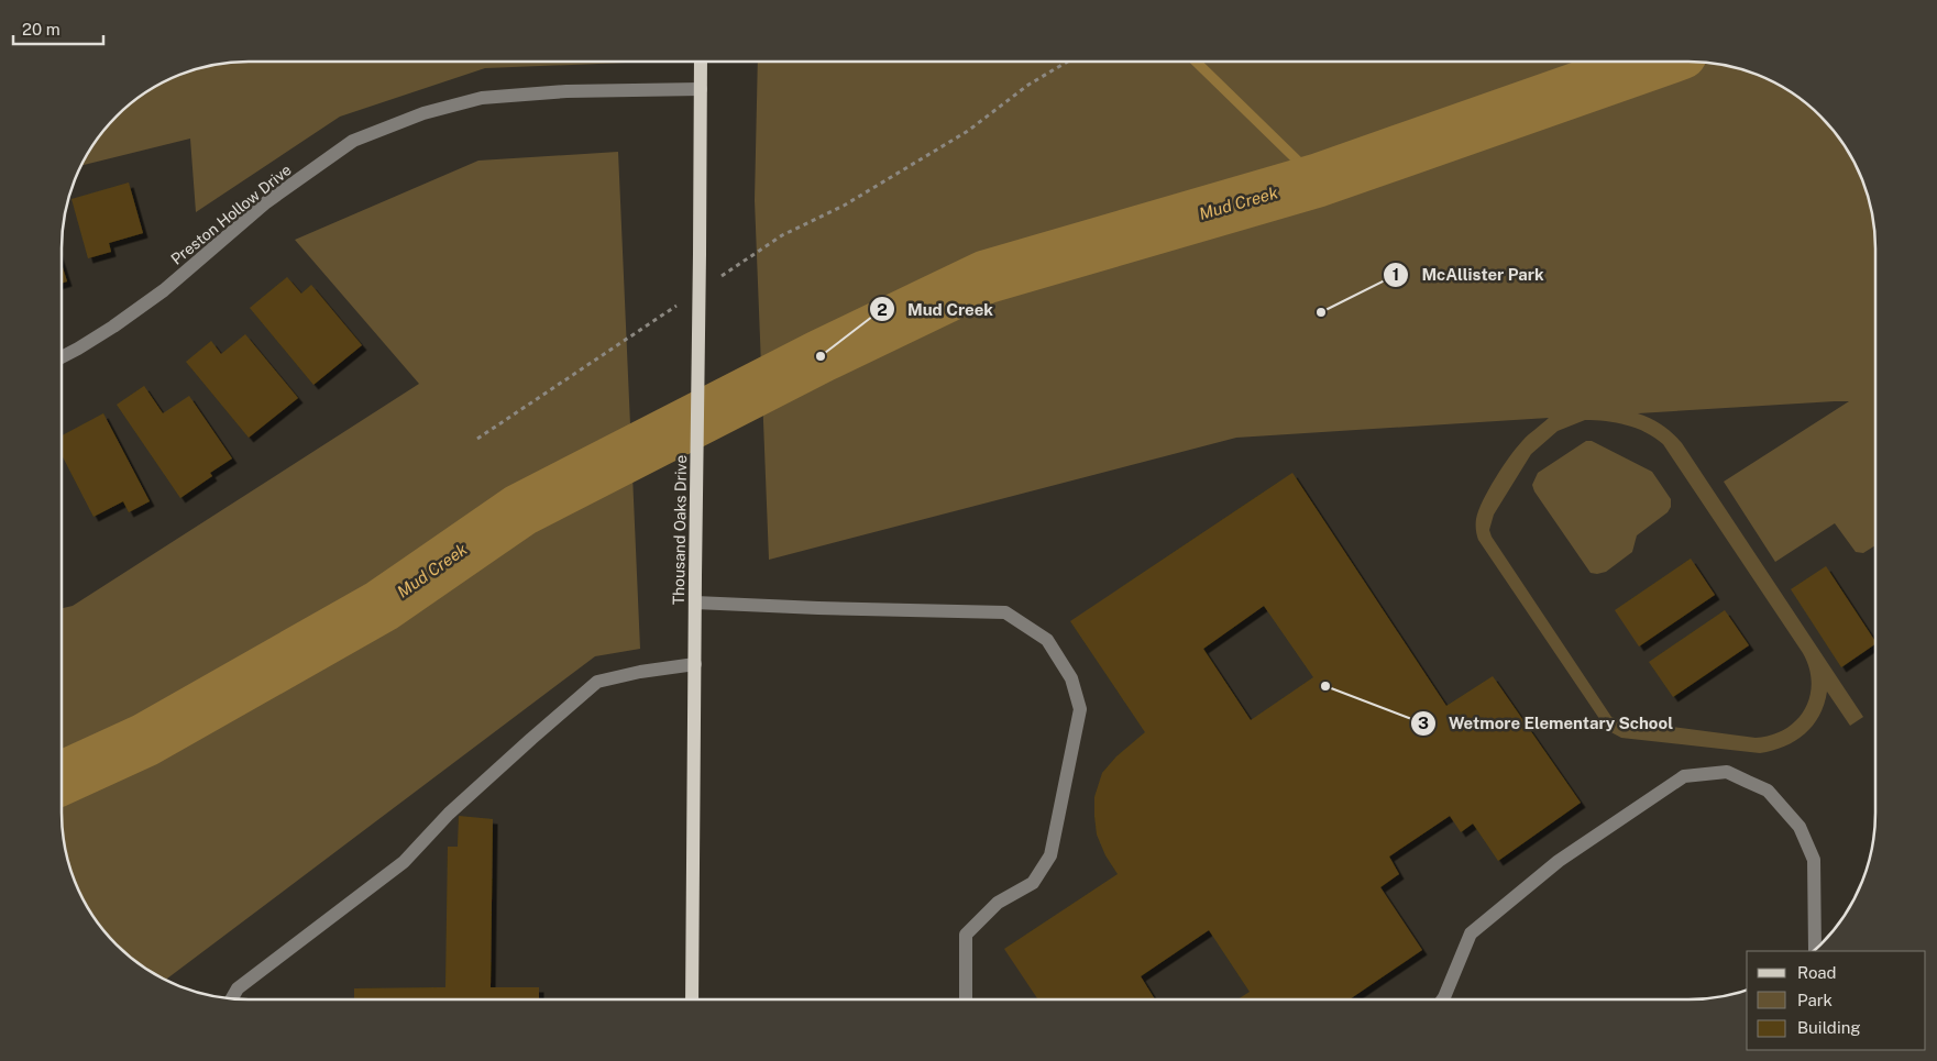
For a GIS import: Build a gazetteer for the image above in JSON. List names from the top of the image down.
{
  "streets": {
    "main road": ["Thousand Oaks Drive"],
    "street": ["Preston Hollow Drive"]
  },
  "crossings": [
    ["Preston Hollow Drive", "Thousand Oaks Drive"]
  ],
  "water": ["Mud Creek"],
  "places": ["McAllister Park", "Mud Creek", "Wetmore Elementary School"],
  "legend": ["Road", "Park", "Building"],
  "scale_bar": "20 m"
}
